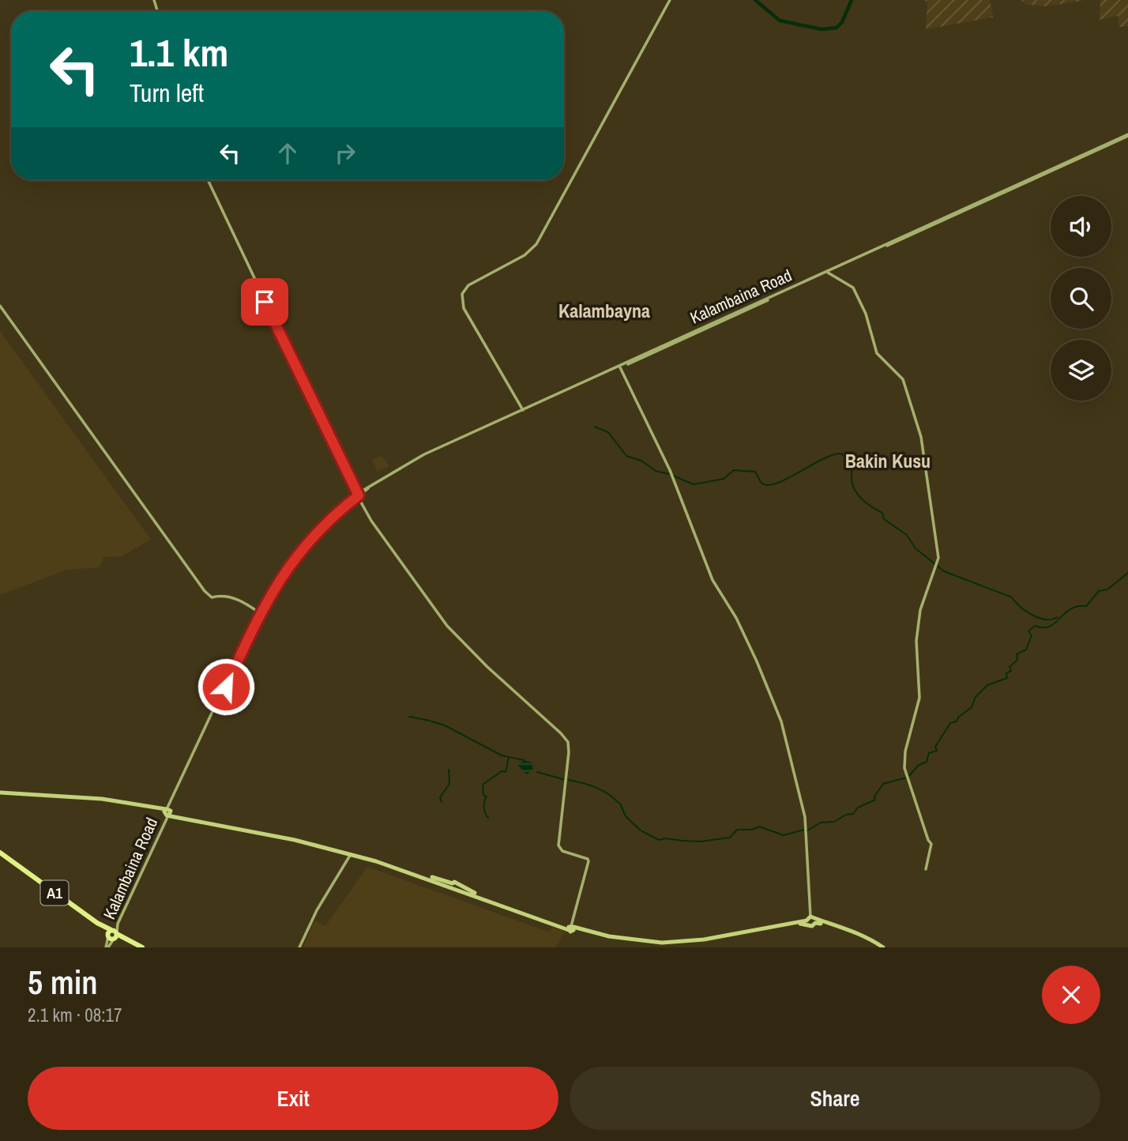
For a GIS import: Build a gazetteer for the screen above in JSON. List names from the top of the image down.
{
  "streets": {
    "highway": ["A1"],
    "street": ["Kalambaina Road"]
  },
  "crossings": [
    ["Kalambaina Road", "A1"]
  ],
  "districts": ["Kalambayna", "Bakin Kusu"],
  "page": {
    "turn": ["1.1 km", "Turn left"],
    "heading": ["5 min", "2.1 km · 08:17"],
    "buttons": ["Exit", "Share"]
  }
}
